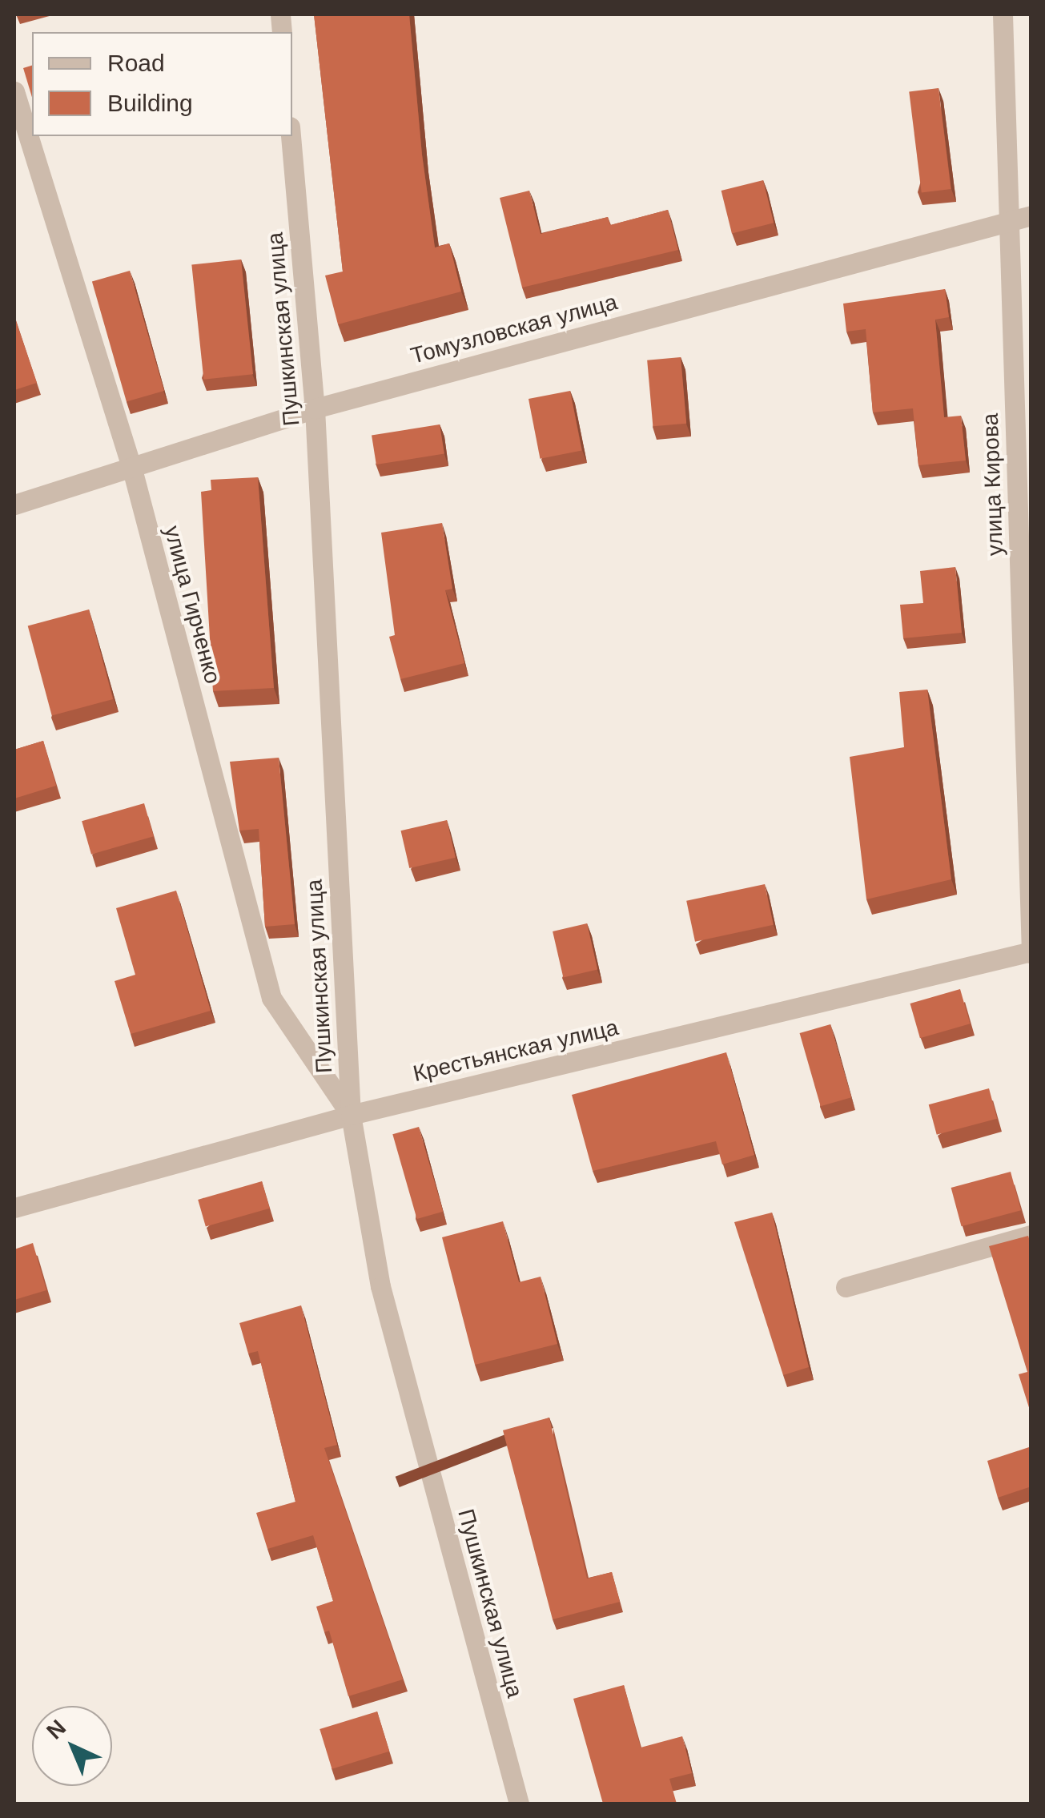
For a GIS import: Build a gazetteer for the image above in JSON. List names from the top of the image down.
{
  "streets": {
    "street": [
      "Пушкинская улица",
      "Томузловская улица",
      "улица Кирова",
      "улица Гирченко",
      "Крестьянская улица"
    ]
  },
  "crossings": [
    ["Пушкинская улица", "Томузловская улица"],
    ["Пушкинская улица", "улица Гирченко"],
    ["Пушкинская улица", "Крестьянская улица"],
    ["Томузловская улица", "улица Кирова"],
    ["Томузловская улица", "улица Гирченко"],
    ["улица Кирова", "Крестьянская улица"],
    ["улица Гирченко", "Крестьянская улица"]
  ],
  "legend": ["Road", "Building"],
  "north": "top left"
}
